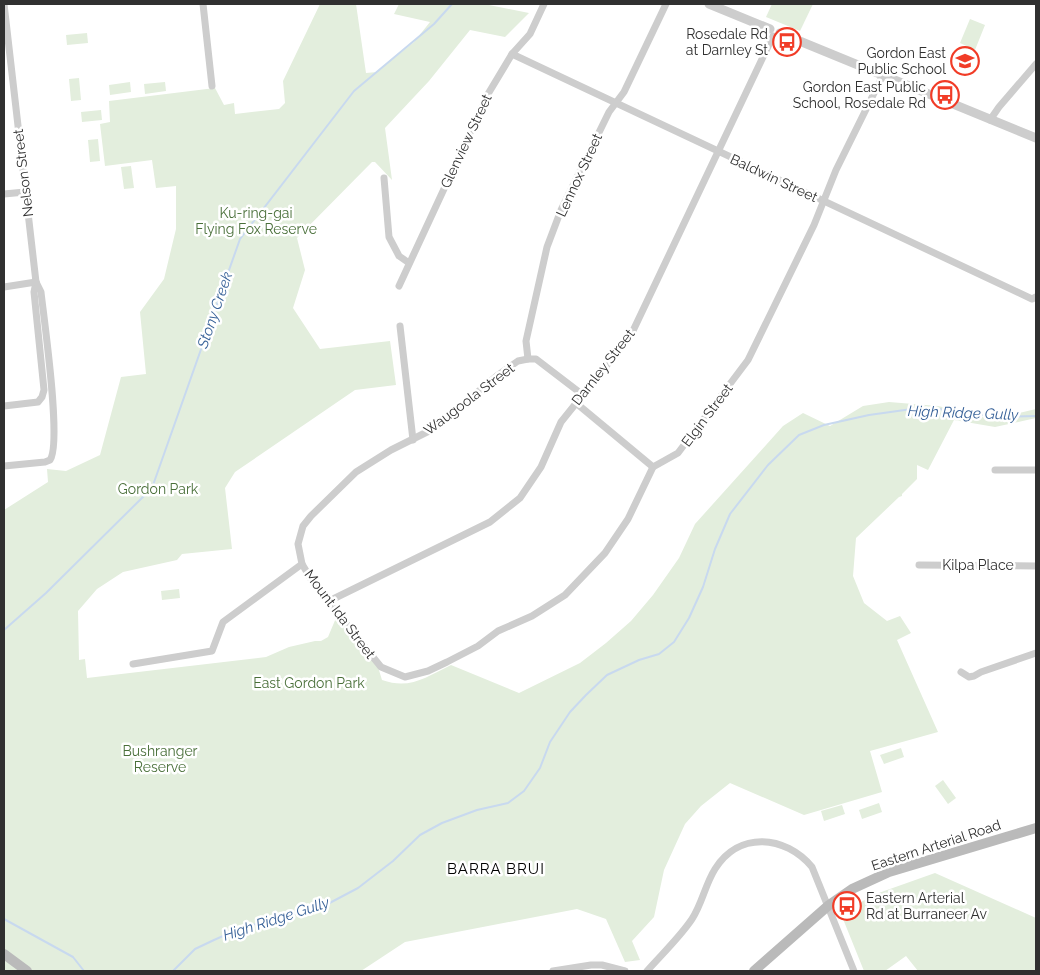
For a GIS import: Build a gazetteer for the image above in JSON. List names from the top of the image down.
{
  "streets": {
    "main road": ["Eastern Arterial Road"],
    "street": [
      "Glenview Street",
      "Nelson Street",
      "Lennox Street",
      "Baldwin Street",
      "Darnley Street",
      "Waugoola Street",
      "Elgin Street",
      "Kilpa Place",
      "Mount Ida Street"
    ]
  },
  "crossings": [
    ["Glenview Street", "Baldwin Street"],
    ["Lennox Street", "Baldwin Street"],
    ["Lennox Street", "Waugoola Street"],
    ["Baldwin Street", "Darnley Street"],
    ["Baldwin Street", "Elgin Street"],
    ["Darnley Street", "Waugoola Street"],
    ["Darnley Street", "Mount Ida Street"],
    ["Waugoola Street", "Mount Ida Street"],
    ["Elgin Street", "Mount Ida Street"]
  ],
  "districts": ["BARRA BRUI"],
  "water": ["Stony Creek", "High Ridge Gully"],
  "parks": [
    "Ku-ring-gai Flying Fox Reserve",
    "Gordon Park",
    "East Gordon Park",
    "Bushranger Reserve"
  ],
  "places": {
    "bus stop": ["Rosedale Rd at Darnley St", "Gordon East Public School, Rosedale Rd", "Eastern Arterial Rd at Burraneer Av"],
    "school or university": ["Gordon East Public School"]
  }
}
